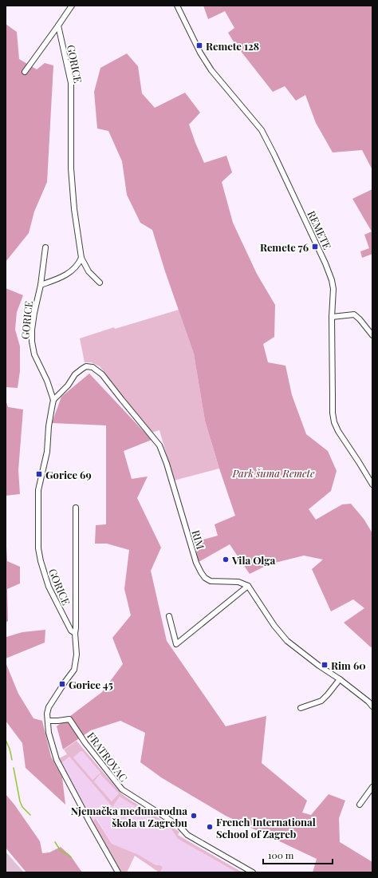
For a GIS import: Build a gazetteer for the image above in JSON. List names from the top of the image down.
{
  "streets": {
    "street": [
      "GORICE",
      "REMETE",
      "RIM",
      "FRATROVAC"
    ]
  },
  "crossings": [
    ["GORICE", "RIM"]
  ],
  "parks": ["Park šuma Remete"],
  "places": {
    "transit": [
      "Remete 128",
      "Remete 76",
      "Gorice 69",
      "Rim 60",
      "Gorice 45"
    ],
    "other": ["Vila Olga", "Njemačka međunarodna škola u Zagrebu", "French International School of Zagreb"]
  },
  "scale_bar": "100 m"
}
